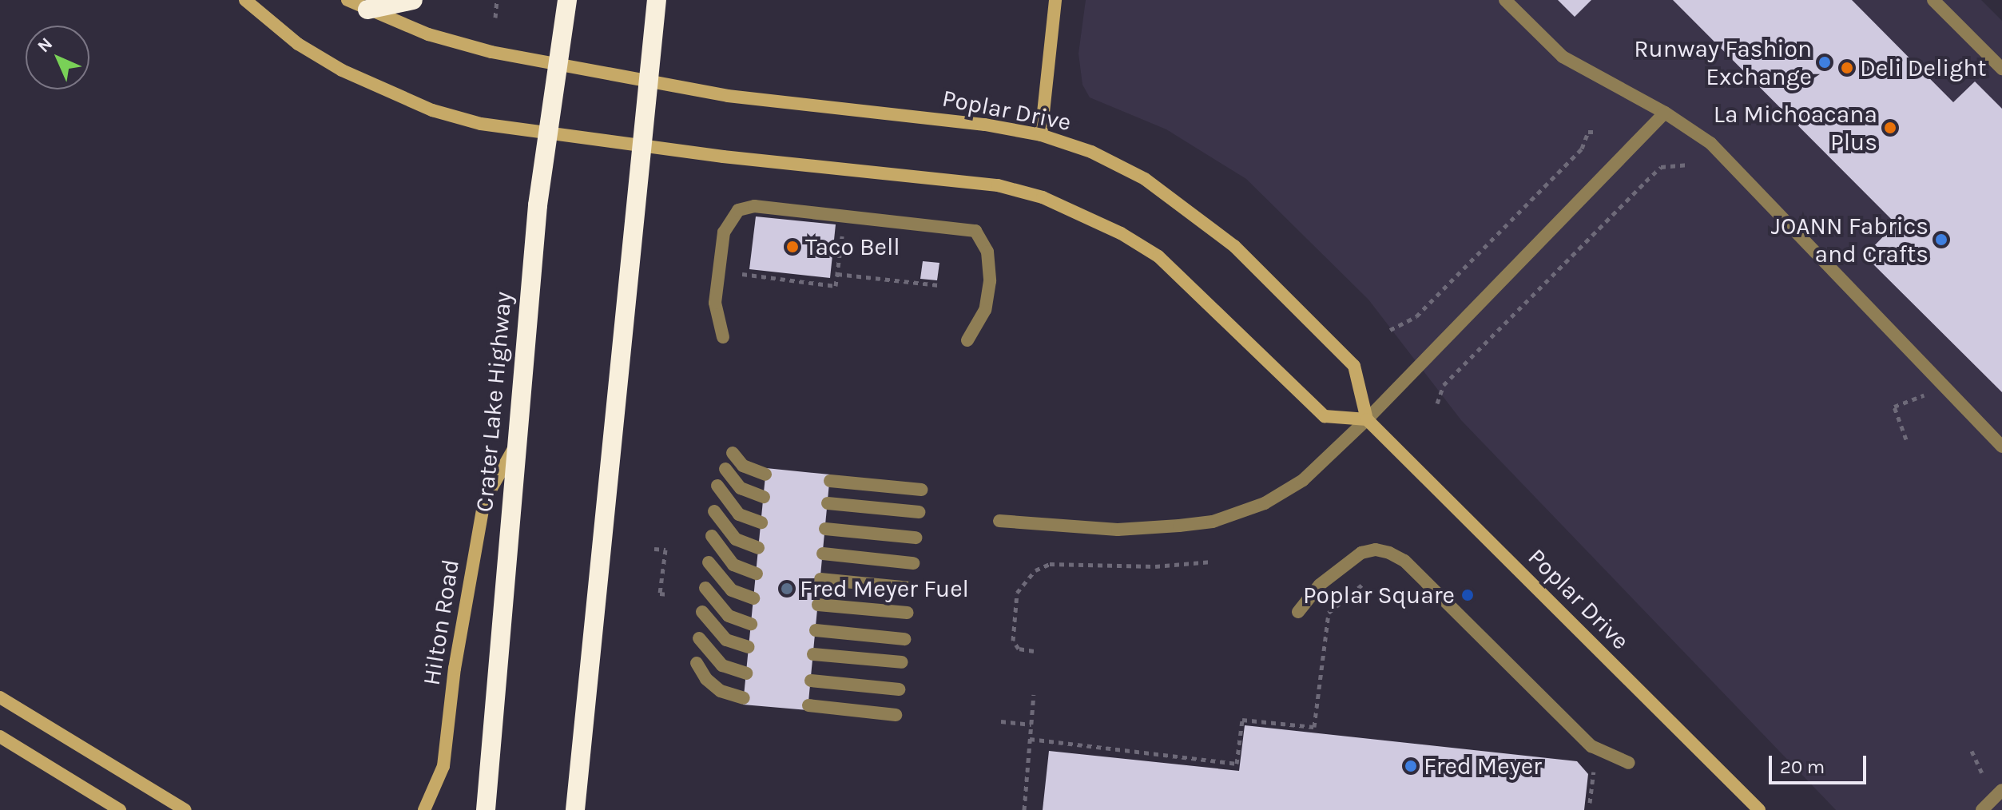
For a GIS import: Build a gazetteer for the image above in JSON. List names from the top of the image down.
{
  "streets": {
    "highway": ["Crater Lake Highway"],
    "main road": ["Poplar Drive", "Hilton Road"]
  },
  "crossings": [
    ["Poplar Drive", "Crater Lake Highway"],
    ["Crater Lake Highway", "Hilton Road"]
  ],
  "places": [
    "Runway Fashion Exchange",
    "Deli Delight",
    "La Michoacana Plus",
    "JOANN Fabrics and Crafts",
    "Taco Bell",
    "Fred Meyer Fuel",
    "Poplar Square",
    "Fred Meyer"
  ],
  "scale_bar": "20 m",
  "north": "top left"
}
